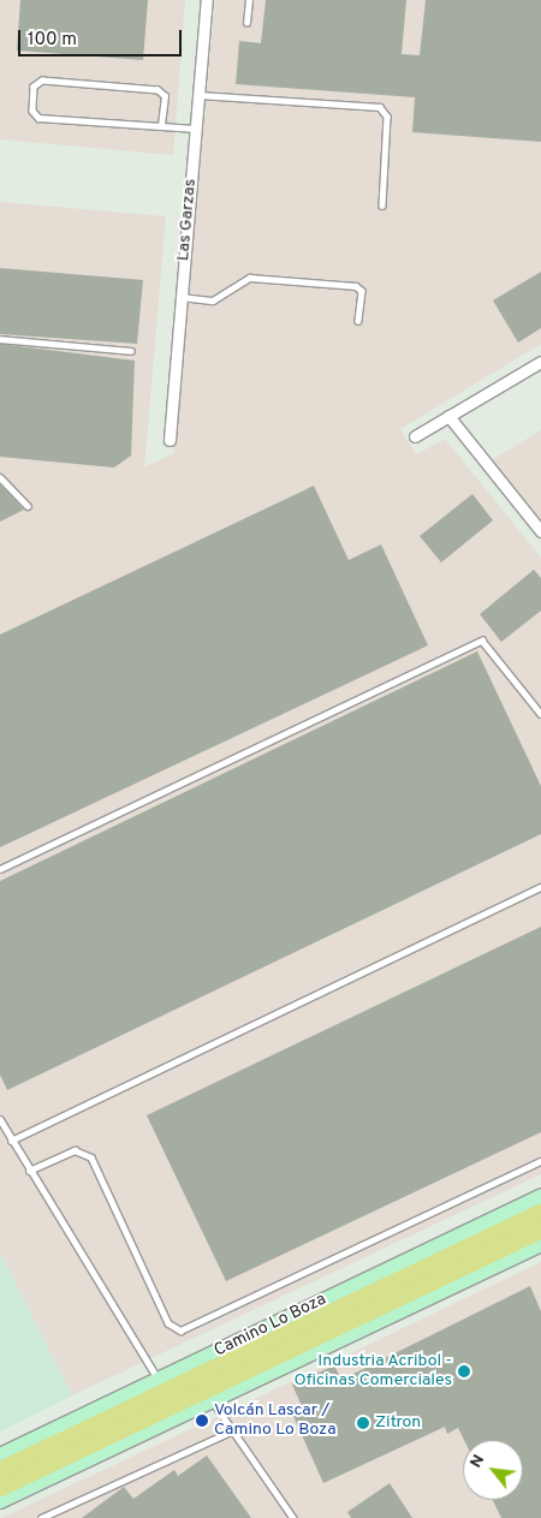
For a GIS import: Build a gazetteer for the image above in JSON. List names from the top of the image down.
{
  "streets": {
    "street": ["Las Garzas", "Camino Lo Boza"]
  },
  "places": ["Industria Acribol - Oficinas Comerciales", "Volcán Lascar / Camino Lo Boza", "Zitron"],
  "scale_bar": "100 m",
  "north": "top left"
}
